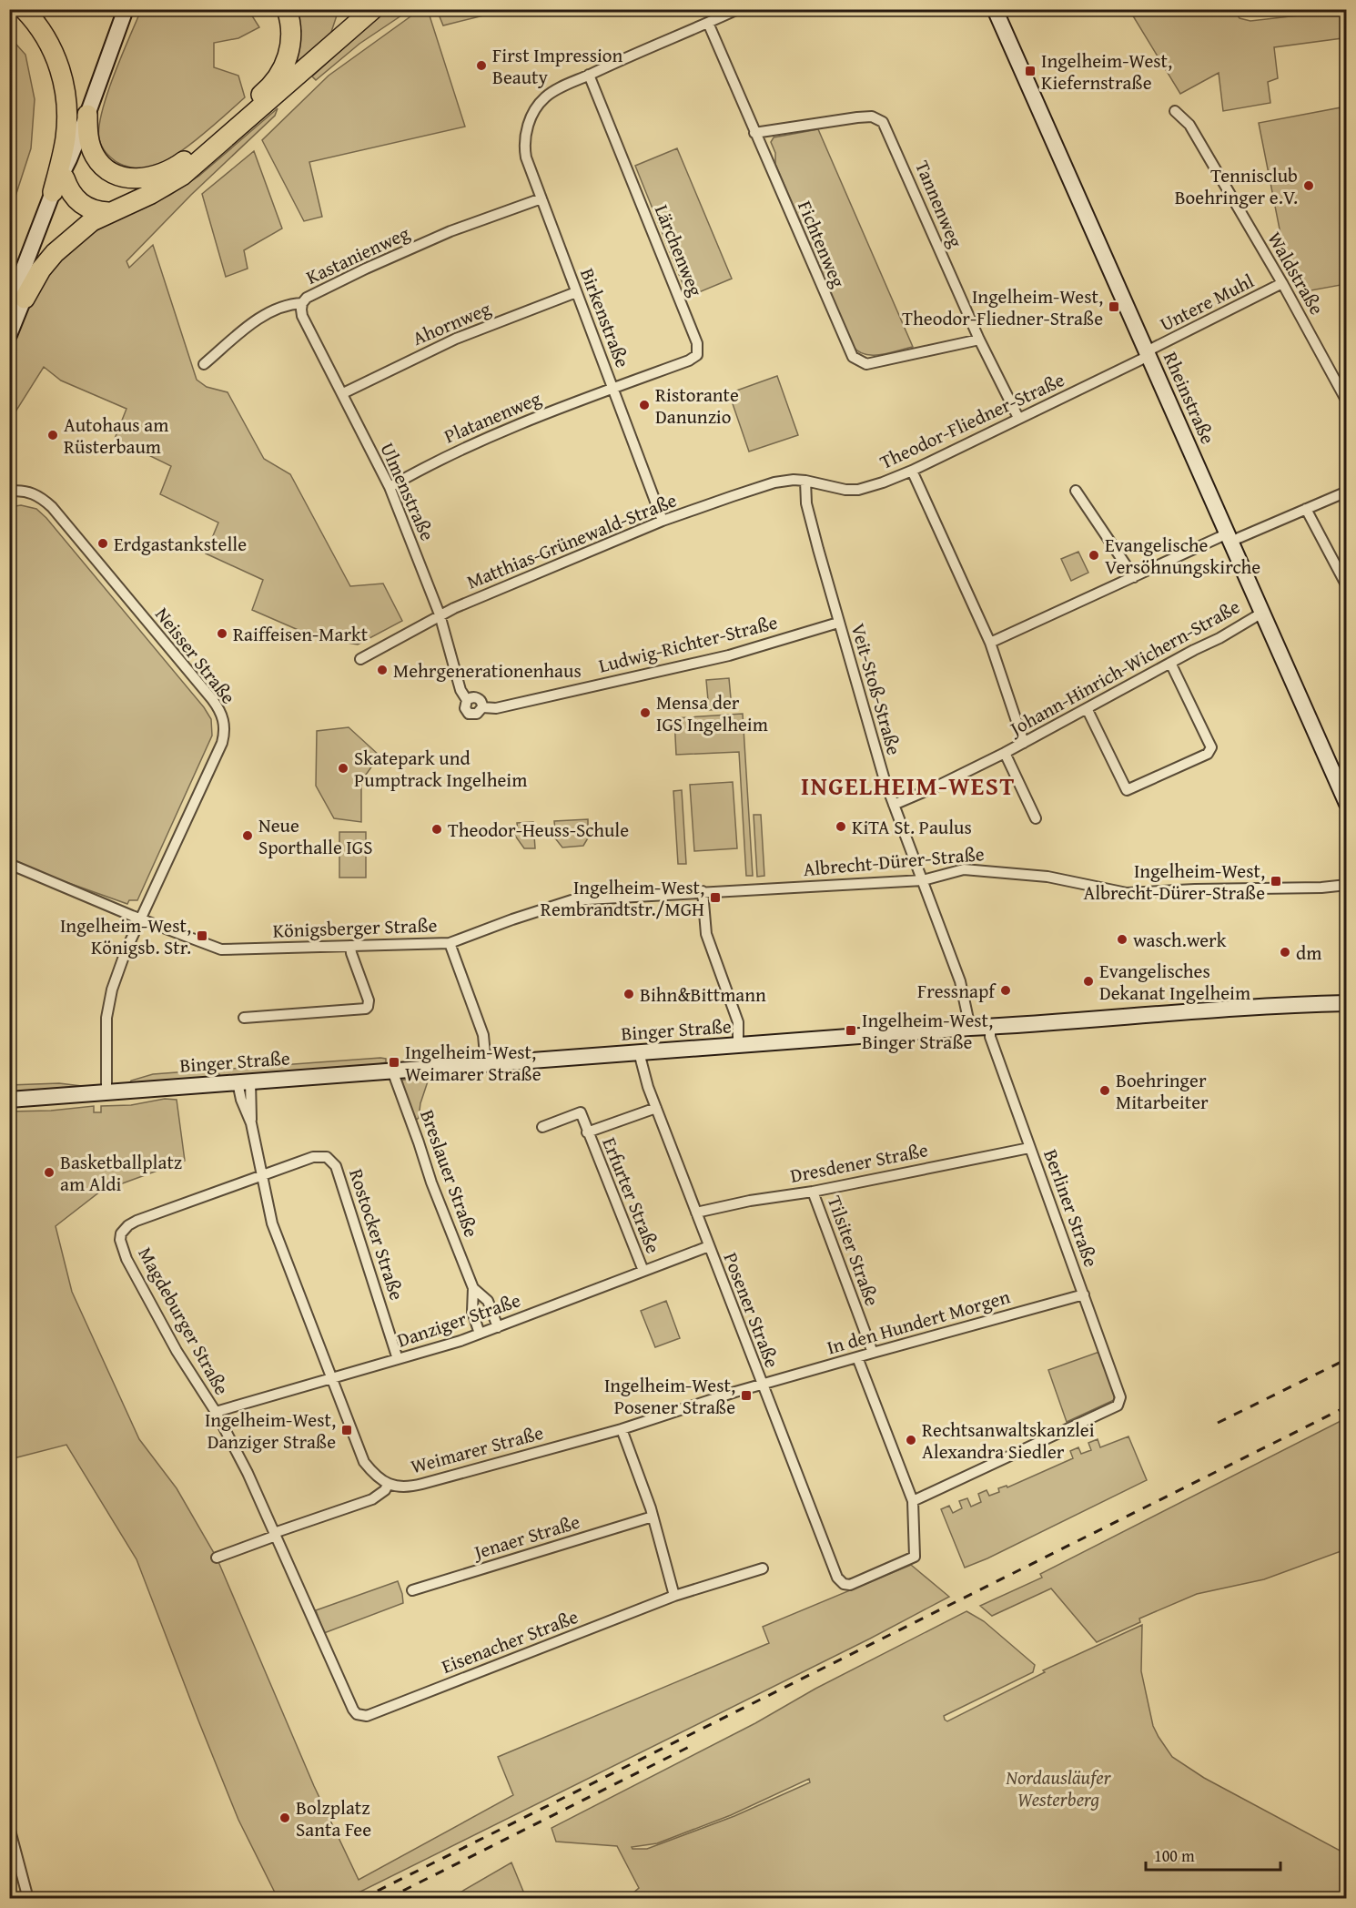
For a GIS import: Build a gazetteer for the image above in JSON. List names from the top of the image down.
{
  "streets": {
    "main road": ["Rheinstraße", "Binger Straße"],
    "street": [
      "Tannenweg",
      "Fichtenweg",
      "Lärchenweg",
      "Kastanienweg",
      "Waldstraße",
      "Untere Muhl",
      "Birkenstraße",
      "Ahornweg",
      "Platanenweg",
      "Theodor-Fliedner-Straße",
      "Ulmenstraße",
      "Matthias-Grünewald-Straße",
      "Ludwig-Richter-Straße",
      "Neisser Straße",
      "Johann-Hinrich-Wichern-Straße",
      "Veit-Stoß-Straße",
      "Albrecht-Dürer-Straße",
      "Königsberger Straße",
      "Dresdener Straße",
      "Breslauer Straße",
      "Erfurter Straße",
      "Berliner Straße",
      "Rostocker Straße",
      "Tilsiter Straße",
      "Posener Straße",
      "Danziger Straße",
      "Magdeburger Straße",
      "In den Hundert Morgen",
      "Weimarer Straße",
      "Jenaer Straße",
      "Eisenacher Straße"
    ]
  },
  "crossings": [
    ["Tannenweg", "Fichtenweg"],
    ["Tannenweg", "Theodor-Fliedner-Straße"],
    ["Lärchenweg", "Birkenstraße"],
    ["Lärchenweg", "Platanenweg"],
    ["Kastanienweg", "Birkenstraße"],
    ["Kastanienweg", "Ulmenstraße"],
    ["Waldstraße", "Untere Muhl"],
    ["Untere Muhl", "Rheinstraße"],
    ["Untere Muhl", "Theodor-Fliedner-Straße"],
    ["Birkenstraße", "Ahornweg"],
    ["Birkenstraße", "Platanenweg"],
    ["Birkenstraße", "Matthias-Grünewald-Straße"],
    ["Ahornweg", "Ulmenstraße"],
    ["Rheinstraße", "Theodor-Fliedner-Straße"],
    ["Rheinstraße", "Johann-Hinrich-Wichern-Straße"],
    ["Platanenweg", "Ulmenstraße"],
    ["Theodor-Fliedner-Straße", "Matthias-Grünewald-Straße"],
    ["Theodor-Fliedner-Straße", "Veit-Stoß-Straße"],
    ["Ulmenstraße", "Matthias-Grünewald-Straße"],
    ["Ulmenstraße", "Ludwig-Richter-Straße"],
    ["Matthias-Grünewald-Straße", "Veit-Stoß-Straße"],
    ["Ludwig-Richter-Straße", "Veit-Stoß-Straße"],
    ["Neisser Straße", "Königsberger Straße"],
    ["Neisser Straße", "Binger Straße"],
    ["Johann-Hinrich-Wichern-Straße", "Veit-Stoß-Straße"],
    ["Veit-Stoß-Straße", "Albrecht-Dürer-Straße"],
    ["Veit-Stoß-Straße", "Binger Straße"],
    ["Albrecht-Dürer-Straße", "Königsberger Straße"],
    ["Königsberger Straße", "Binger Straße"],
    ["Binger Straße", "Breslauer Straße"],
    ["Binger Straße", "Berliner Straße"],
    ["Binger Straße", "Posener Straße"],
    ["Binger Straße", "Weimarer Straße"],
    ["Dresdener Straße", "Berliner Straße"],
    ["Dresdener Straße", "Tilsiter Straße"],
    ["Dresdener Straße", "Posener Straße"],
    ["Breslauer Straße", "Danziger Straße"],
    ["Erfurter Straße", "Posener Straße"],
    ["Erfurter Straße", "Danziger Straße"],
    ["Berliner Straße", "Posener Straße"],
    ["Berliner Straße", "In den Hundert Morgen"],
    ["Rostocker Straße", "Danziger Straße"],
    ["Rostocker Straße", "Magdeburger Straße"],
    ["Rostocker Straße", "Weimarer Straße"],
    ["Tilsiter Straße", "In den Hundert Morgen"],
    ["Posener Straße", "Danziger Straße"],
    ["Posener Straße", "In den Hundert Morgen"],
    ["Posener Straße", "Weimarer Straße"],
    ["Danziger Straße", "Magdeburger Straße"],
    ["Danziger Straße", "Weimarer Straße"],
    ["Magdeburger Straße", "Weimarer Straße"],
    ["Magdeburger Straße", "Eisenacher Straße"],
    ["In den Hundert Morgen", "Weimarer Straße"]
  ],
  "districts": ["INGELHEIM-WEST"],
  "parks": ["Nordausläufer Westerberg"],
  "places": {
    "other": [
      "First Impression Beauty",
      "Tennisclub Boehringer e.V.",
      "Ristorante Danunzio",
      "Autohaus am Rüsterbaum",
      "Erdgastankstelle",
      "Evangelische Versöhnungskirche",
      "Raiffeisen-Markt",
      "Mehrgenerationenhaus",
      "Mensa der IGS Ingelheim",
      "Skatepark und Pumptrack Ingelheim",
      "KiTA St. Paulus",
      "Theodor-Heuss-Schule",
      "Neue Sporthalle IGS",
      "wasch.werk",
      "dm",
      "Evangelisches Dekanat Ingelheim",
      "Fressnapf",
      "Bihn&Bittmann",
      "Boehringer Mitarbeiter",
      "Basketballplatz am Aldi",
      "Rechtsanwaltskanzlei Alexandra Siedler",
      "Bolzplatz Santa Fee"
    ],
    "transit": [
      "Ingelheim-West, Kiefernstraße",
      "Ingelheim-West, Theodor-Fliedner-Straße",
      "Ingelheim-West, Albrecht-Dürer-Straße",
      "Ingelheim-West, Rembrandtstr./MGH",
      "Ingelheim-West, Königsb. Str.",
      "Ingelheim-West, Binger Straße",
      "Ingelheim-West, Weimarer Straße",
      "Ingelheim-West, Posener Straße",
      "Ingelheim-West, Danziger Straße"
    ]
  },
  "scale_bar": "100 m"
}
